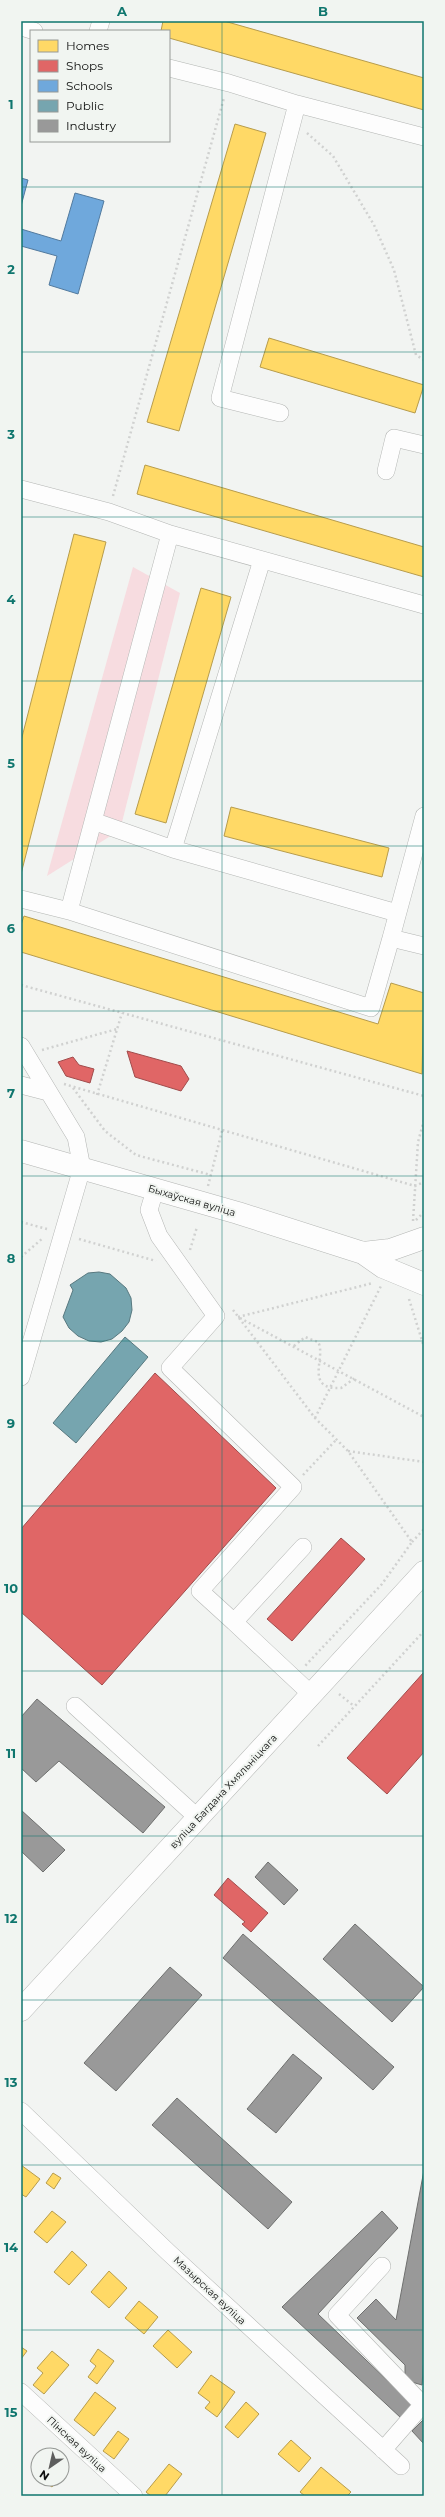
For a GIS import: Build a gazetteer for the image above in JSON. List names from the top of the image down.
{
  "streets": {
    "main road": ["Быхаўская вуліца", "вуліца Багдана Хмяльніцкага"],
    "street": ["Мазырская вуліца", "Пінская вуліца"]
  },
  "legend": [
    "Homes",
    "Shops",
    "Schools",
    "Public",
    "Industry"
  ],
  "north": "bottom left",
  "grid": {
    "columns": ["A", "B"],
    "rows": [
      "1",
      "2",
      "3",
      "4",
      "5",
      "6",
      "7",
      "8",
      "9",
      "10",
      "11",
      "12",
      "13",
      "14",
      "15"
    ]
  }
}
